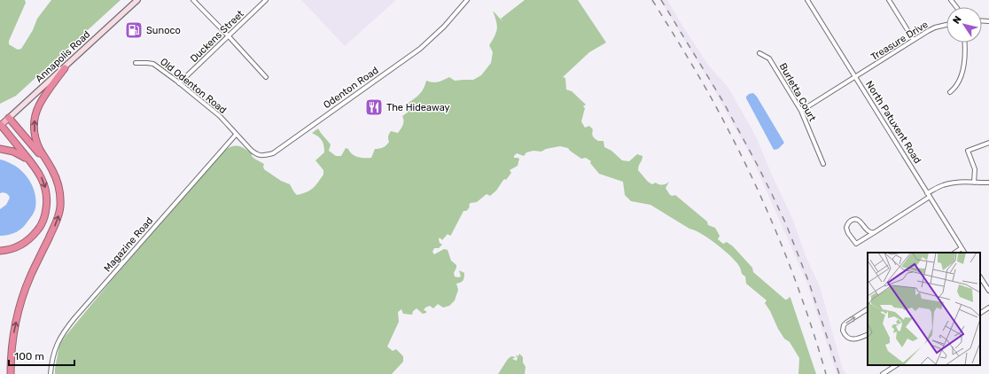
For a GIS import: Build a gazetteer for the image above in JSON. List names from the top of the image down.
{
  "streets": {
    "main road": ["Annapolis Road"],
    "street": [
      "Duckens Street",
      "Treasure Drive",
      "Old Odenton Road",
      "Odenton Road",
      "Burletta Court",
      "North Patuxent Road",
      "Magazine Road"
    ]
  },
  "crossings": [
    ["Duckens Street", "Old Odenton Road"],
    ["Treasure Drive", "Burletta Court"],
    ["Treasure Drive", "North Patuxent Road"],
    ["Old Odenton Road", "Odenton Road"],
    ["Old Odenton Road", "Magazine Road"],
    ["Odenton Road", "Magazine Road"]
  ],
  "places": {
    "fuel station": ["Sunoco"],
    "restaurant": ["The Hideaway"]
  },
  "scale_bar": "100 m",
  "north": "top left"
}
